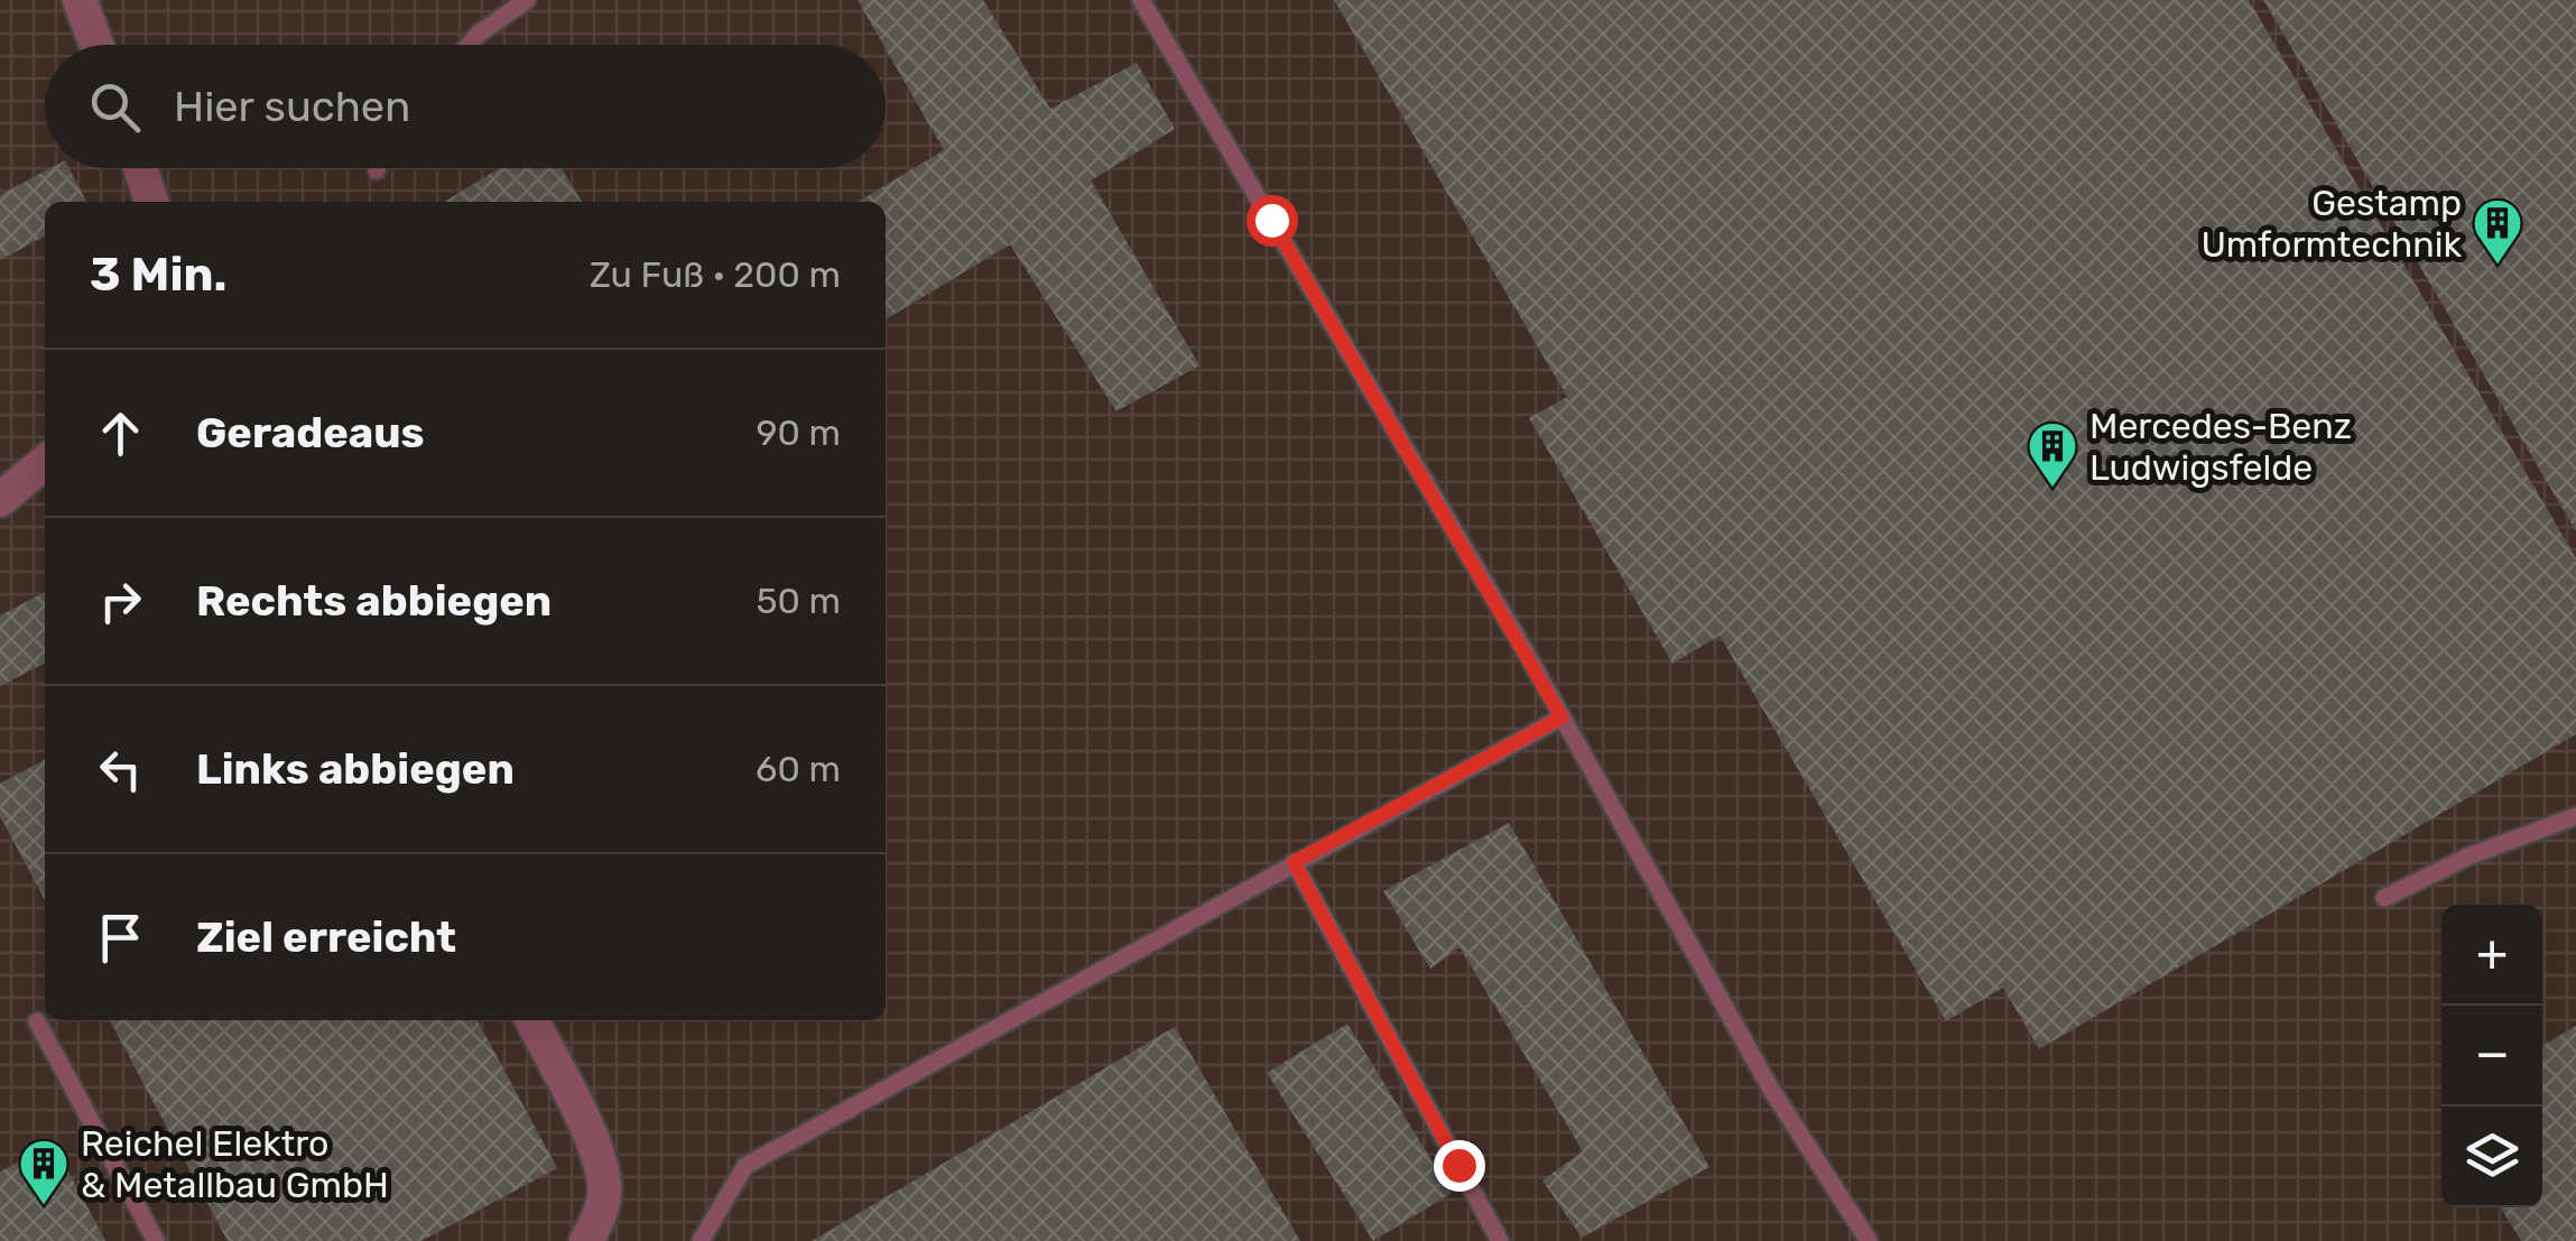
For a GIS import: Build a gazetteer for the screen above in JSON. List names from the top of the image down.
{
  "places": {
    "building": ["Gestamp Umformtechnik", "Mercedes-Benz Ludwigsfelde", "Reichel Elektro & Metallbau GmbH"]
  },
  "page": {
    "search": "Hier suchen",
    "heading": ["3 Min.", "Zu Fuß · 200 m"],
    "list": [
      ["Geradeaus", "90 m"],
      ["Rechts abbiegen", "50 m"],
      ["Links abbiegen", "60 m"],
      "Ziel erreicht"
    ],
    "map_buttons": ["+", "−"]
  }
}
